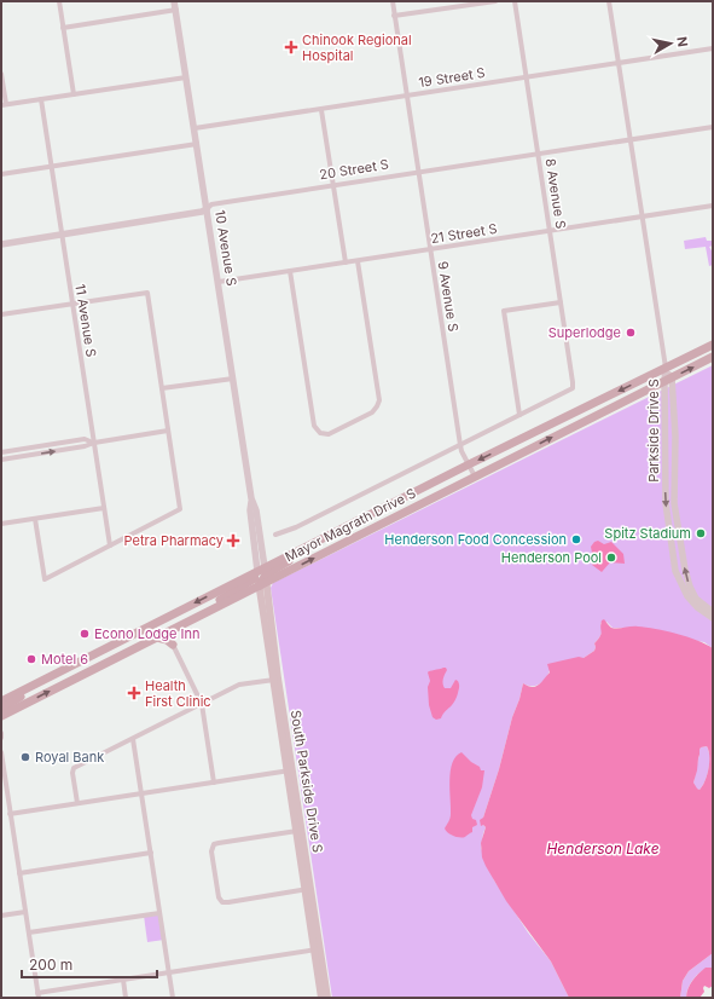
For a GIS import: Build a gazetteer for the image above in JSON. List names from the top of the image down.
{
  "streets": {
    "main road": ["Mayor Magrath Drive S", "South Parkside Drive S"],
    "street": [
      "19 Street S",
      "20 Street S",
      "8 Avenue S",
      "21 Street S",
      "10 Avenue S",
      "9 Avenue S",
      "11 Avenue S",
      "Parkside Drive S"
    ]
  },
  "crossings": [
    ["19 Street S", "8 Avenue S"],
    ["19 Street S", "10 Avenue S"],
    ["19 Street S", "9 Avenue S"],
    ["20 Street S", "8 Avenue S"],
    ["20 Street S", "10 Avenue S"],
    ["20 Street S", "9 Avenue S"],
    ["20 Street S", "11 Avenue S"],
    ["8 Avenue S", "21 Street S"],
    ["8 Avenue S", "Mayor Magrath Drive S"],
    ["21 Street S", "10 Avenue S"],
    ["21 Street S", "9 Avenue S"],
    ["10 Avenue S", "Mayor Magrath Drive S"],
    ["10 Avenue S", "South Parkside Drive S"],
    ["9 Avenue S", "Mayor Magrath Drive S"],
    ["Parkside Drive S", "Mayor Magrath Drive S"],
    ["Mayor Magrath Drive S", "South Parkside Drive S"]
  ],
  "water": ["Henderson Lake"],
  "places": {
    "health": ["Chinook Regional Hospital", "Petra Pharmacy", "Health First Clinic"],
    "other": [
      "Superlodge",
      "Spitz Stadium",
      "Henderson Food Concession",
      "Henderson Pool",
      "Econo Lodge Inn",
      "Motel 6",
      "Royal Bank"
    ]
  },
  "scale_bar": "200 m",
  "north": "right"
}
